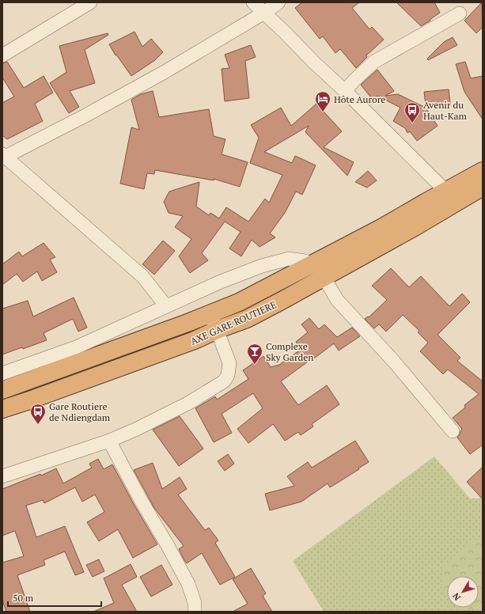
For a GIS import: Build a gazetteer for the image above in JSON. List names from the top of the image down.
{
  "streets": {
    "highway": ["AXE GARE ROUTIERE"]
  },
  "places": {
    "hotel": ["Hôte Aurore"],
    "bus stop": ["Avenir du Haut-Kam", "Gare Routiere de Ndiengdam"],
    "bar": ["Complexe Sky Garden"]
  },
  "scale_bar": "50 m",
  "north": "bottom left"
}
